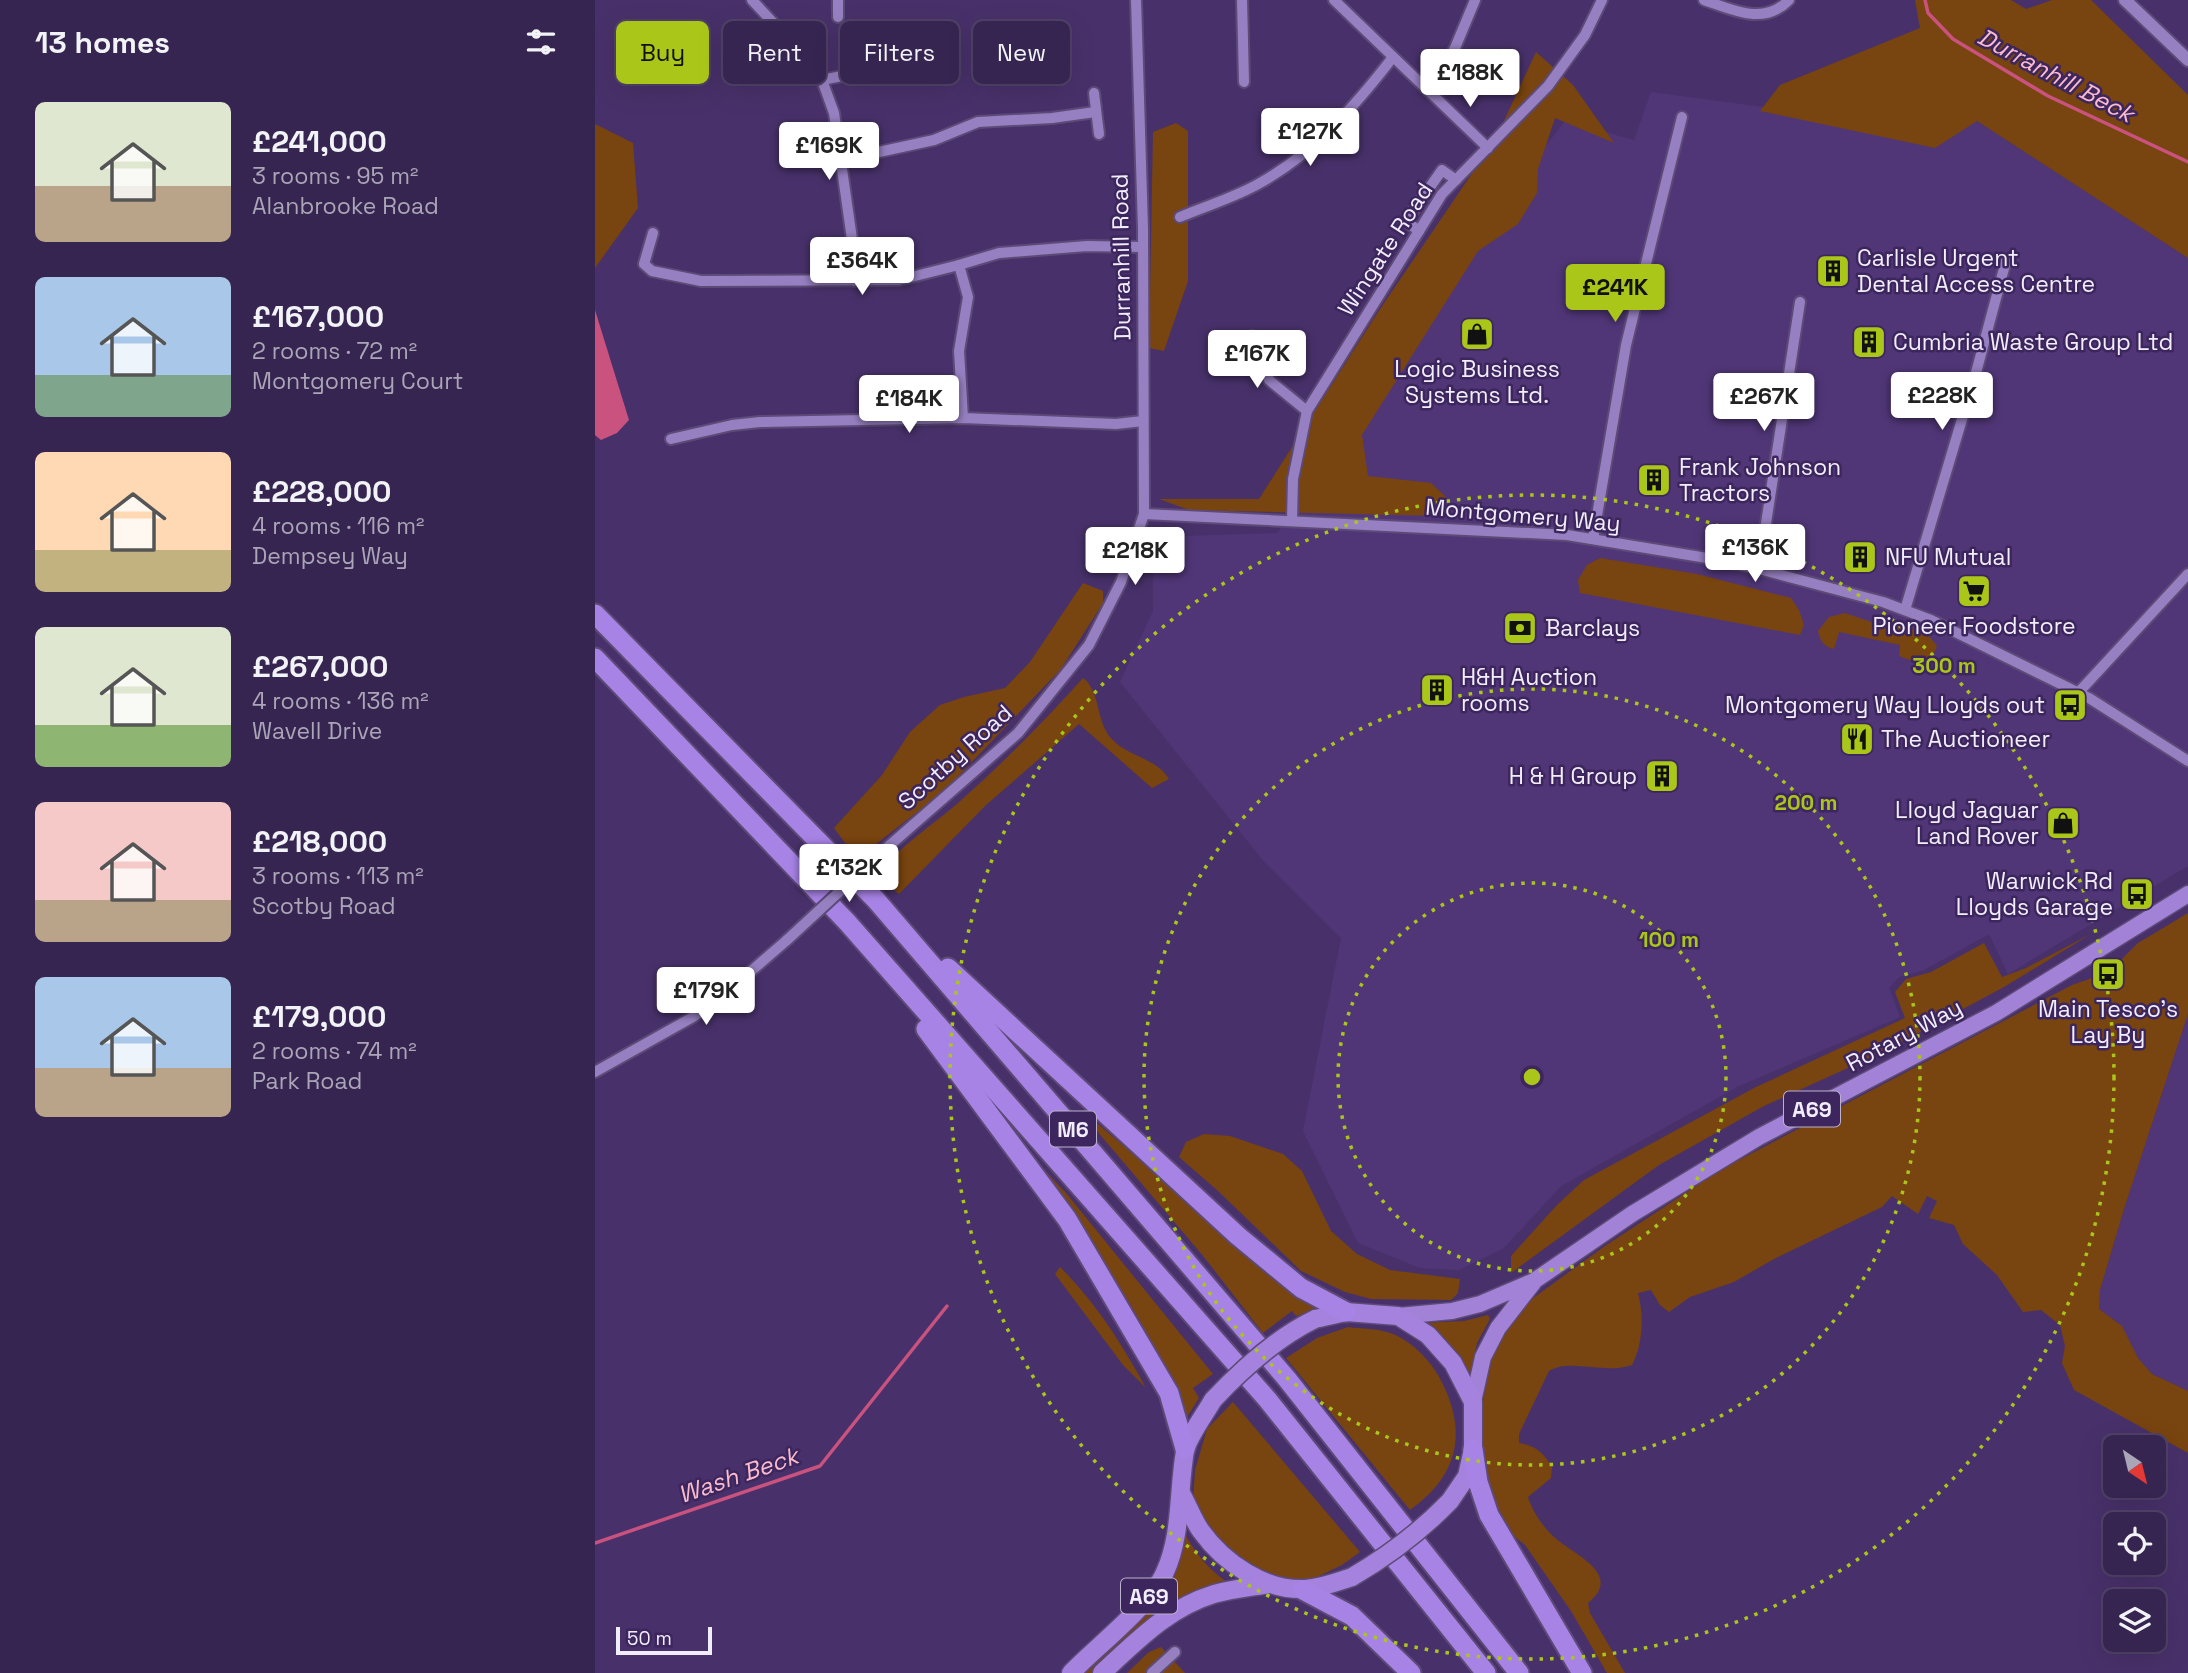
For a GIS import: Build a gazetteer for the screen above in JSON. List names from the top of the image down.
{
  "streets": {
    "highway": ["A69", "M6"],
    "main road": ["Rotary Way"],
    "street": [
      "Wingate Road",
      "Durranhill Road",
      "Montgomery Way",
      "Scotby Road"
    ]
  },
  "crossings": [
    ["Wingate Road", "Montgomery Way"],
    ["Durranhill Road", "Montgomery Way"],
    ["Durranhill Road", "Scotby Road"],
    ["Montgomery Way", "Scotby Road"],
    ["Rotary Way", "A69"]
  ],
  "water": ["Durranhill Beck", "Wash Beck"],
  "places": {
    "building": [
      "Carlisle Urgent Dental Access Centre",
      "Cumbria Waste Group Ltd",
      "Frank Johnson Tractors",
      "NFU Mutual",
      "H&H Auction rooms",
      "H & H Group"
    ],
    "shop": ["Logic Business Systems Ltd.", "Lloyd Jaguar Land Rover"],
    "supermarket": ["Pioneer Foodstore"],
    "bank": ["Barclays"],
    "bus stop": ["Montgomery Way Lloyds out", "Warwick Rd Lloyds Garage", "Main Tesco's Lay By"],
    "restaurant": ["The Auctioneer"]
  },
  "scale_bar": "50 m",
  "north": "bottom right",
  "page": {
    "heading": "13 homes",
    "chip": [
      "Buy",
      "Rent",
      "Filters",
      "New"
    ],
    "price": [
      "£188K",
      "£127K",
      "£169K",
      "£364K",
      "£241K",
      "£167K",
      "£228K",
      "£267K",
      "£184K",
      "£136K",
      "£218K",
      "£132K",
      "£179K"
    ],
    "list": [
      {
        "name": "£241,000",
        "note": "3 rooms · 95 m² · Alanbrooke Road"
      },
      {
        "name": "£167,000",
        "note": "2 rooms · 72 m² · Montgomery Court"
      },
      {
        "name": "£228,000",
        "note": "4 rooms · 116 m² · Dempsey Way"
      },
      {
        "name": "£267,000",
        "note": "4 rooms · 136 m² · Wavell Drive"
      },
      {
        "name": "£218,000",
        "note": "3 rooms · 113 m² · Scotby Road"
      },
      {
        "name": "£179,000",
        "note": "2 rooms · 74 m² · Park Road"
      }
    ],
    "scale": "50 m"
  },
  "rings": ["300 m", "200 m", "100 m"]
}
